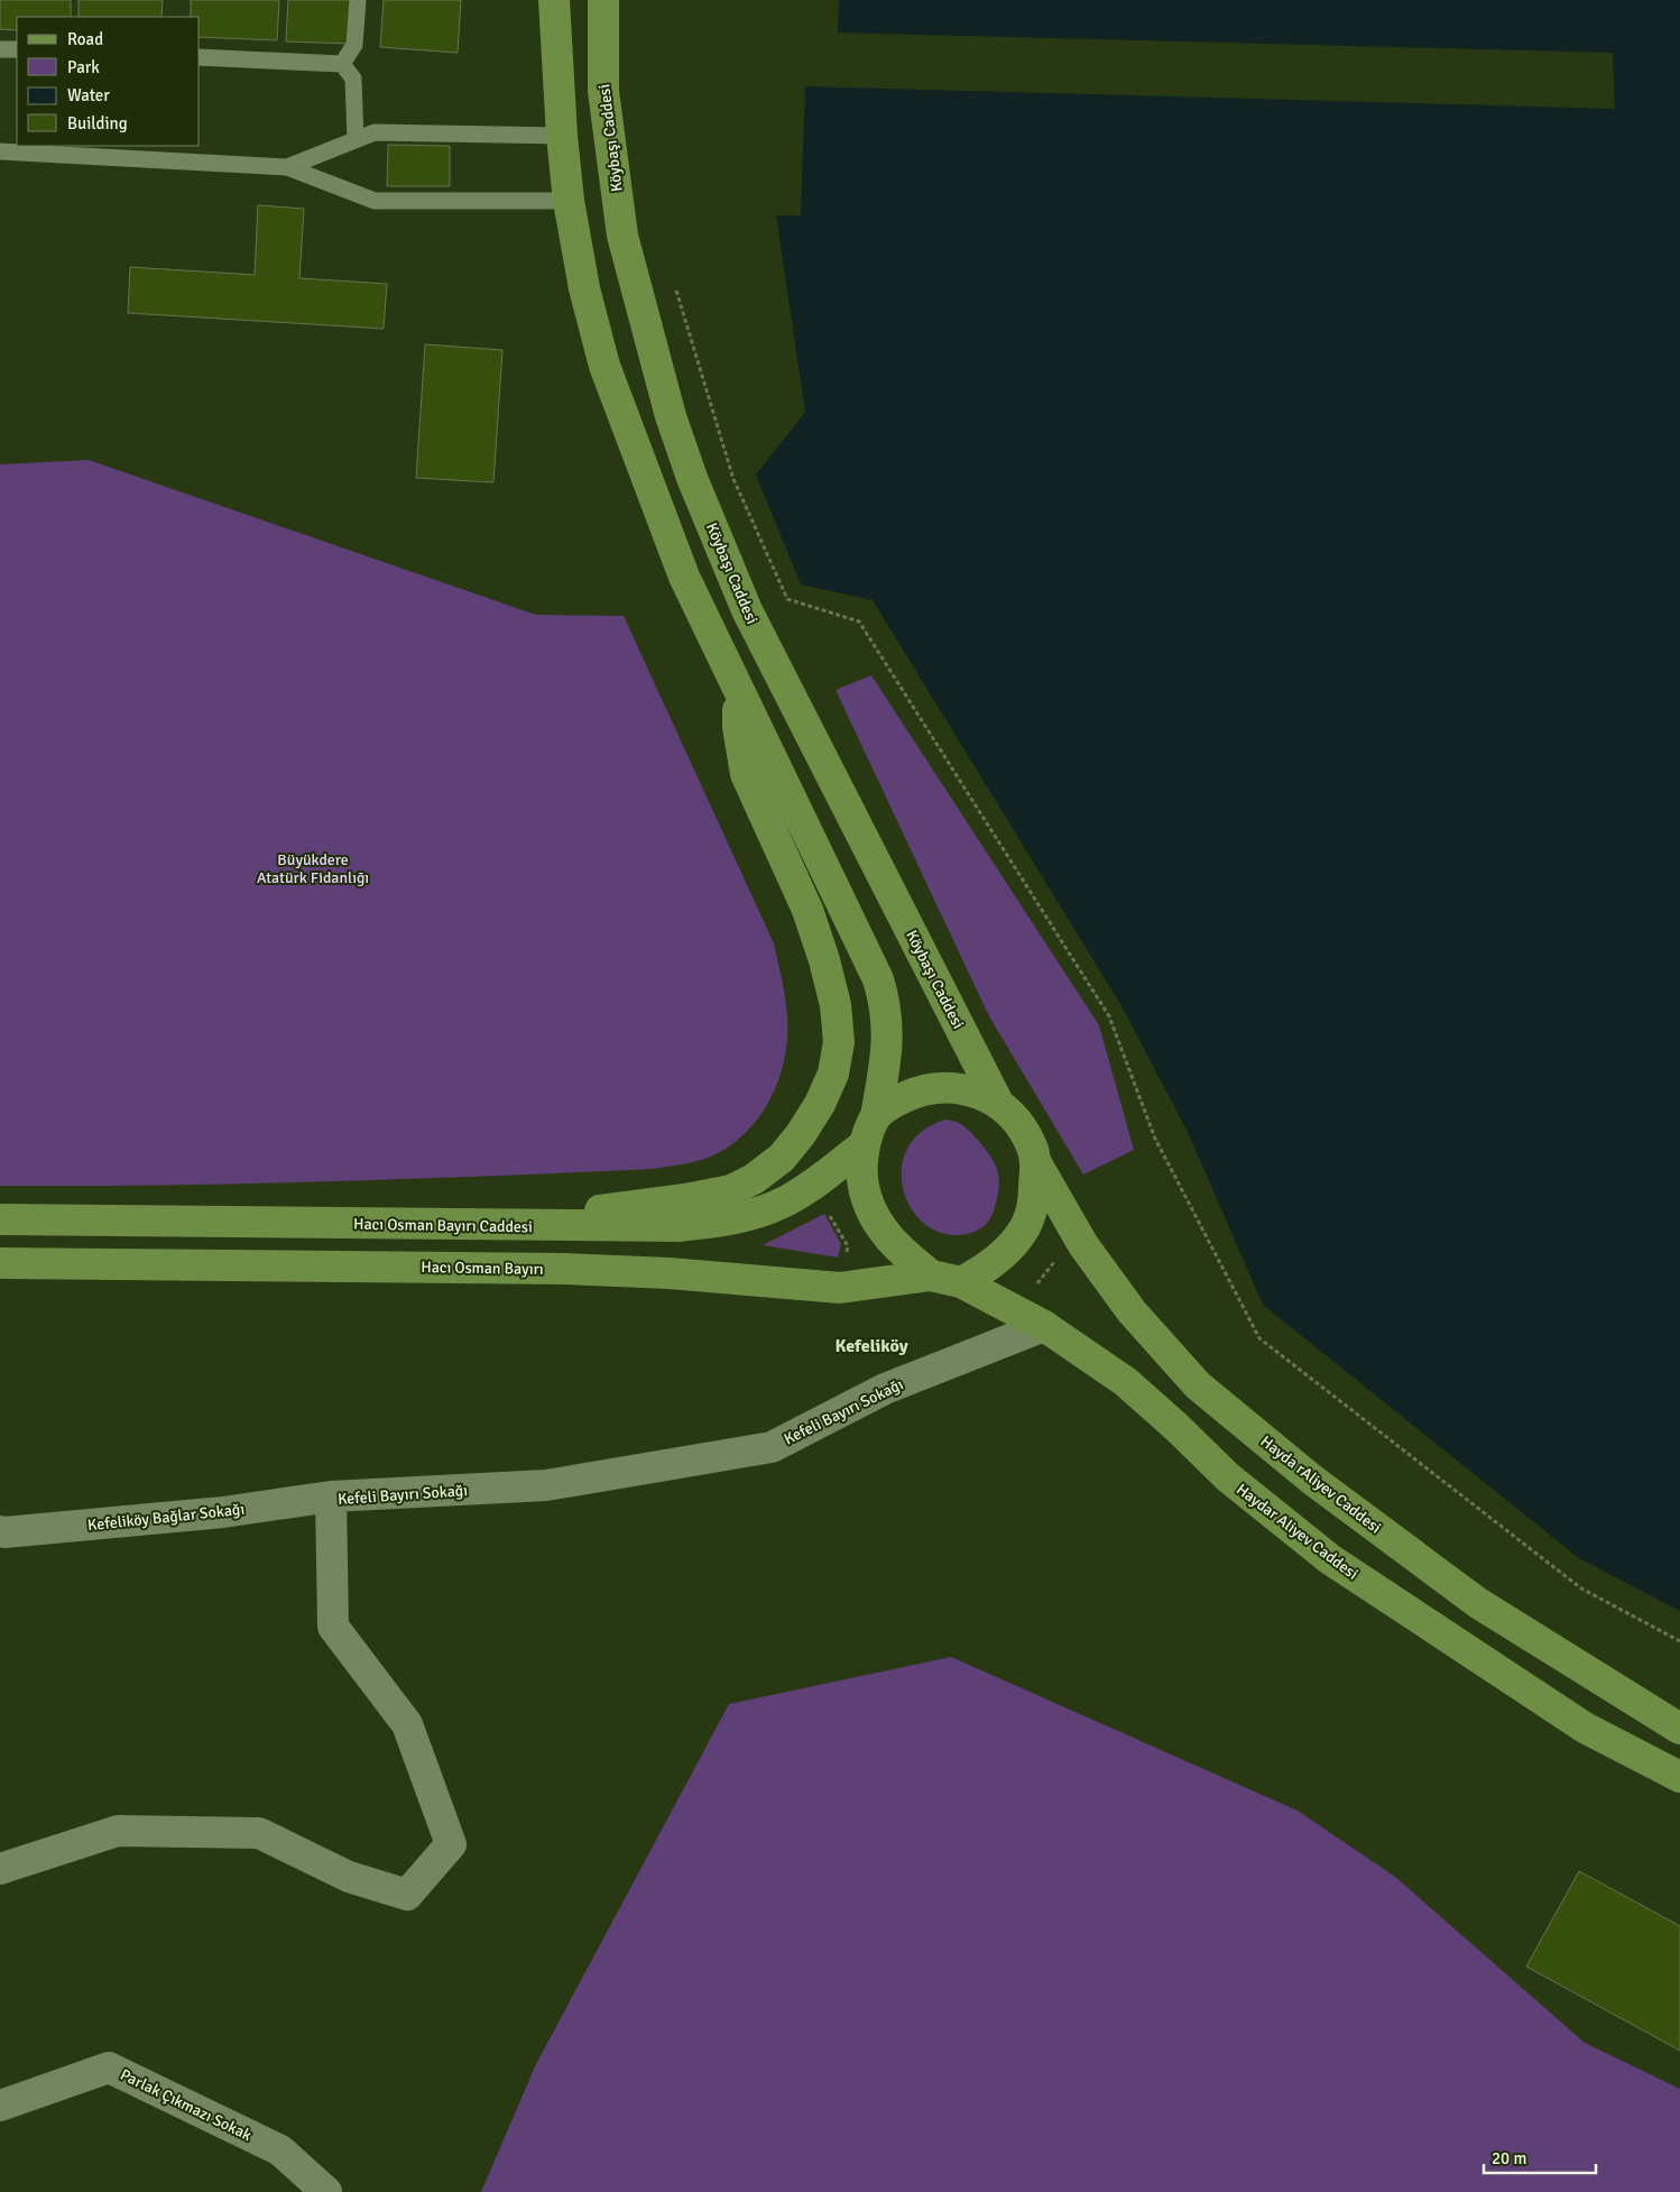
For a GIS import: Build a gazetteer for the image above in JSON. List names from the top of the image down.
{
  "streets": {
    "main road": [
      "Köybaşı Caddesi",
      "Hacı Osman Bayırı Caddesi",
      "Hacı Osman Bayırı",
      "Hayda rAliyev Caddesi",
      "Haydar Aliyev Caddesi"
    ],
    "street": ["Kefeli Bayırı Sokağı", "Kefeliköy Bağlar Sokağı", "Parlak Çıkmazı Sokak"]
  },
  "crossings": [
    ["Köybaşı Caddesi", "Hacı Osman Bayırı Caddesi"],
    ["Köybaşı Caddesi", "Hacı Osman Bayırı"],
    ["Köybaşı Caddesi", "Hayda rAliyev Caddesi"],
    ["Köybaşı Caddesi", "Haydar Aliyev Caddesi"],
    ["Hacı Osman Bayırı Caddesi", "Hacı Osman Bayırı"],
    ["Hacı Osman Bayırı Caddesi", "Hayda rAliyev Caddesi"],
    ["Hacı Osman Bayırı Caddesi", "Haydar Aliyev Caddesi"],
    ["Hacı Osman Bayırı", "Hayda rAliyev Caddesi"],
    ["Hacı Osman Bayırı", "Haydar Aliyev Caddesi"],
    ["Kefeli Bayırı Sokağı", "Kefeliköy Bağlar Sokağı"],
    ["Kefeli Bayırı Sokağı", "Haydar Aliyev Caddesi"],
    ["Hayda rAliyev Caddesi", "Haydar Aliyev Caddesi"]
  ],
  "districts": ["Kefeliköy"],
  "parks": ["Büyükdere Atatürk Fidanlığı"],
  "legend": [
    "Road",
    "Park",
    "Water",
    "Building"
  ],
  "scale_bar": "20 m"
}
